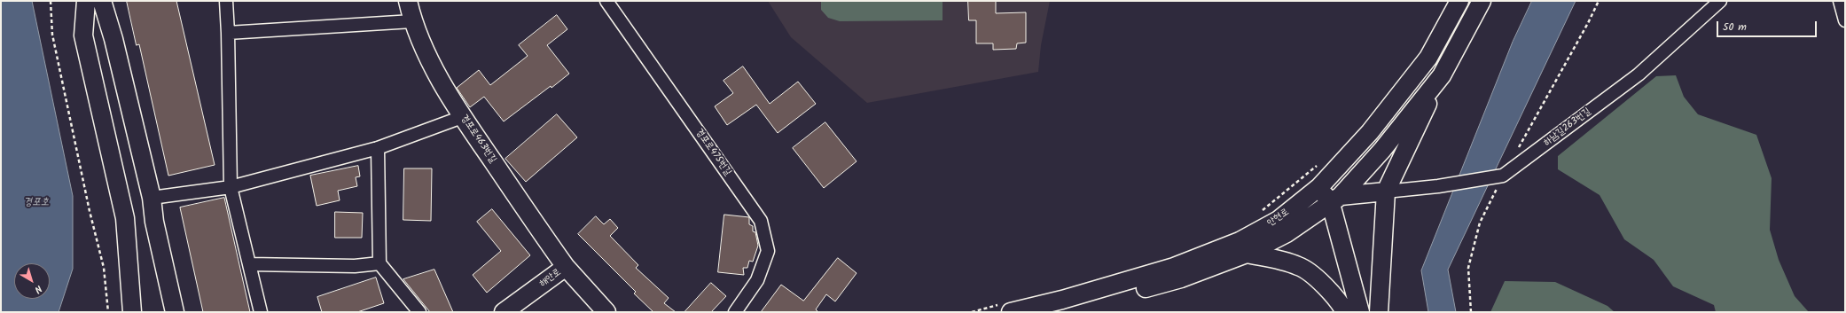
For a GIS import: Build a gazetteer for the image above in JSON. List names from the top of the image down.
{
  "streets": {
    "street": [
      "하남길263번길",
      "경포로463번길",
      "경포로475번길",
      "안현로",
      "해안로"
    ]
  },
  "crossings": [
    ["경포로463번길", "해안로"]
  ],
  "water": ["경포호"],
  "scale_bar": "50 m",
  "north": "bottom right"
}
